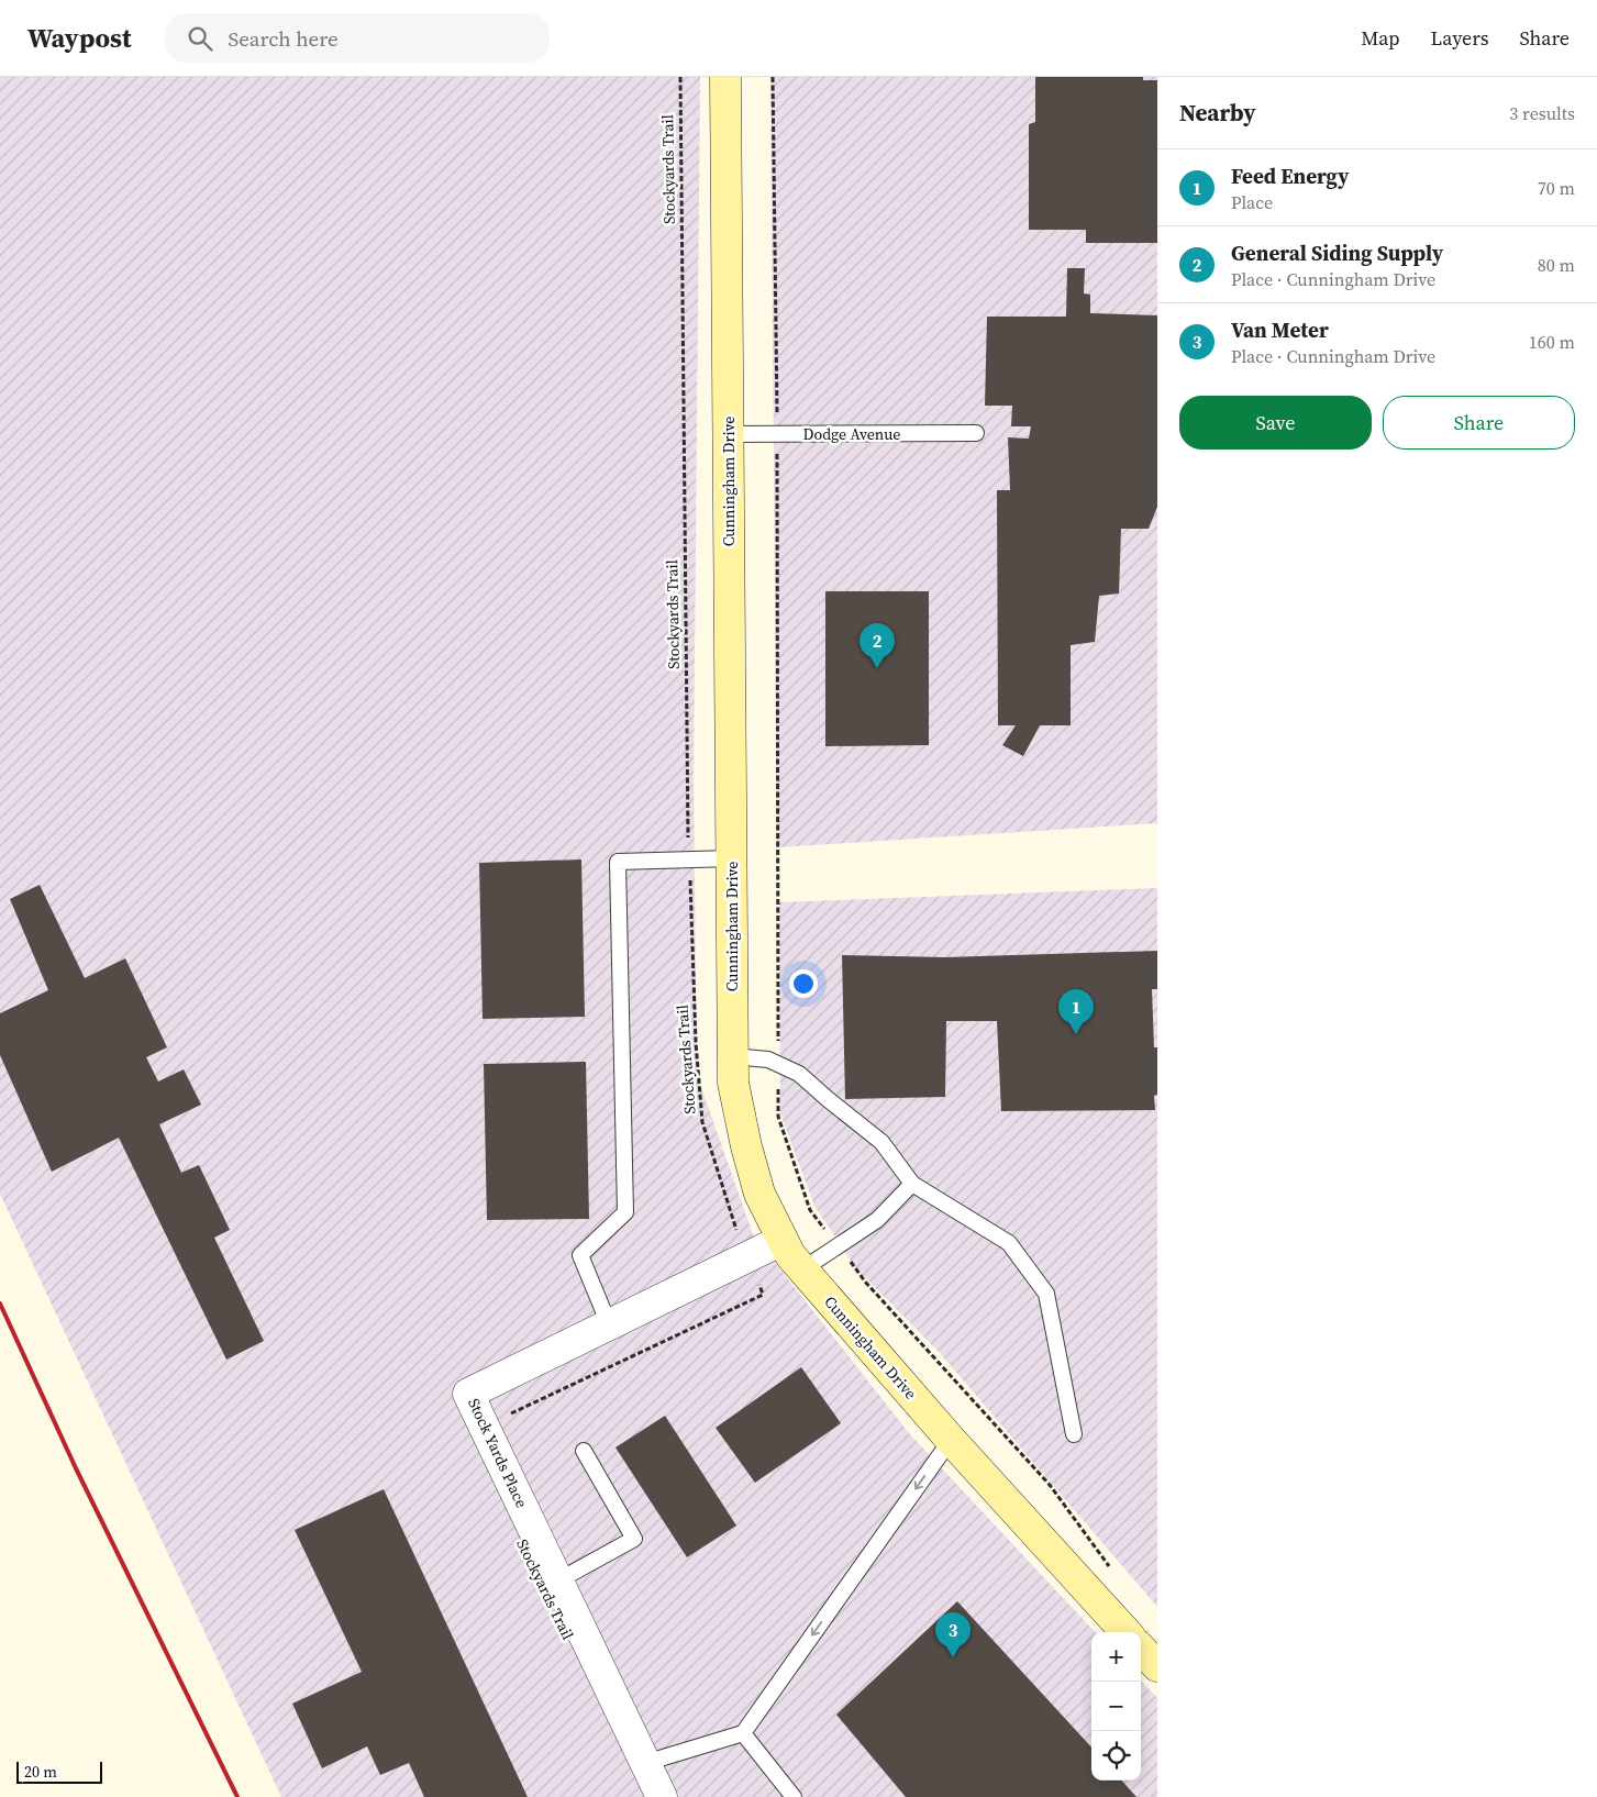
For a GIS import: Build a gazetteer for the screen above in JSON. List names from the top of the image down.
{
  "streets": {
    "street": ["Cunningham Drive", "Stock Yards Place"],
    "lane": ["Dodge Avenue"],
    "path": ["Stockyards Trail"]
  },
  "crossings": [
    ["Stockyards Trail", "Stock Yards Place"],
    ["Dodge Avenue", "Cunningham Drive"],
    ["Cunningham Drive", "Stock Yards Place"]
  ],
  "scale_bar": "20 m",
  "page": {
    "header": "Waypost",
    "search": "Search here",
    "nav": ["Map", "Layers", "Share"],
    "heading": ["Nearby", "3 results"],
    "list": [
      {
        "mark": "1",
        "name": "Feed Energy",
        "note": "Place",
        "value": "70 m"
      },
      {
        "mark": "2",
        "name": "General Siding Supply",
        "note": "Place · Cunningham Drive",
        "value": "80 m"
      },
      {
        "mark": "3",
        "name": "Van Meter",
        "note": "Place · Cunningham Drive",
        "value": "160 m"
      }
    ],
    "buttons": ["Save", "Share"],
    "pins": ["2", "1", "3"],
    "map_buttons": ["+", "−"],
    "scale": "20 m"
  }
}
